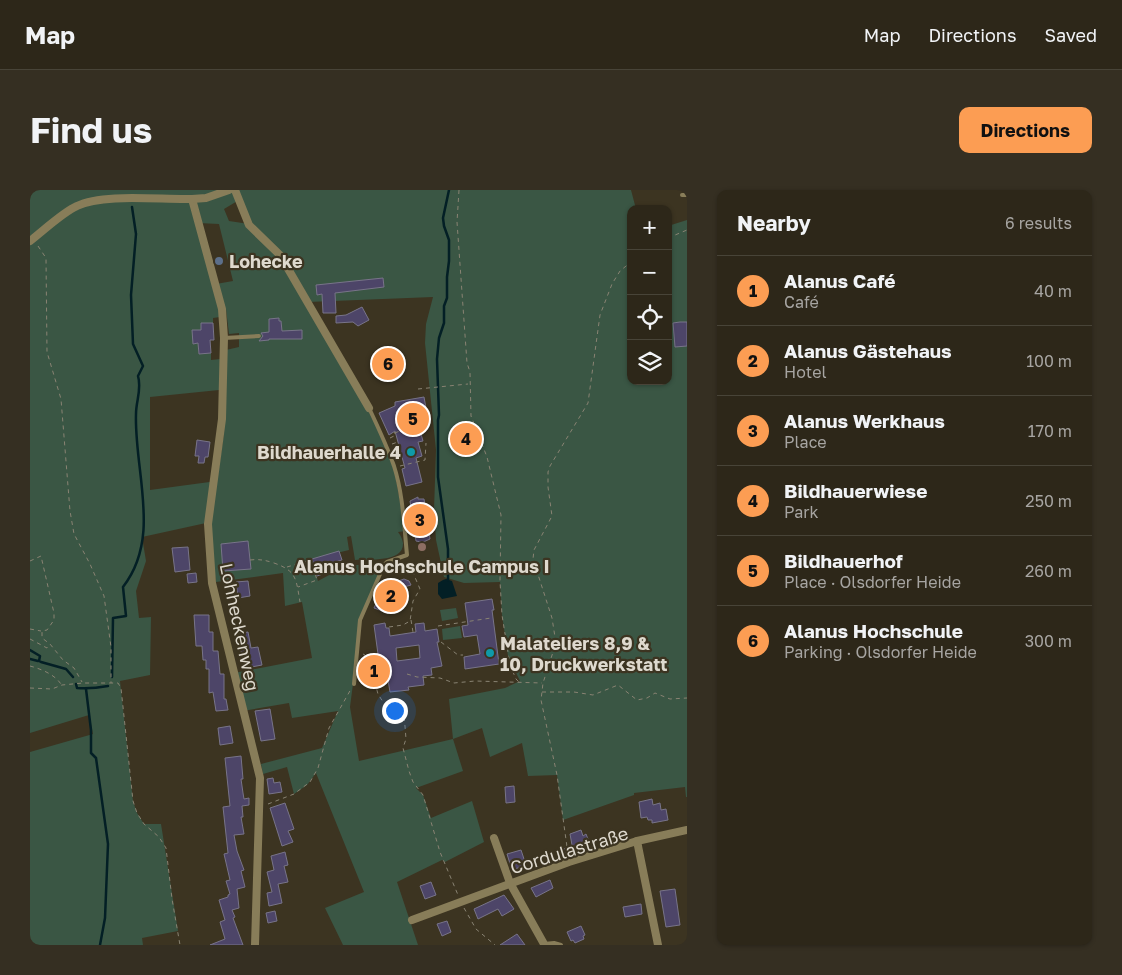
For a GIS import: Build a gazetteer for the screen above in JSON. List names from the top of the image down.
{
  "streets": {
    "street": ["Lohheckenweg", "Cordulastraße"]
  },
  "places": [
    "Lohecke",
    "Bildhauerhalle 4",
    "Alanus Hochschule Campus I",
    "Malateliers 8,9 & 10, Druckwerkstatt"
  ],
  "page": {
    "header": "Map",
    "nav": ["Map", "Directions", "Saved"],
    "buttons": "Directions",
    "title": "Find us",
    "heading": ["Nearby", "6 results"],
    "map_buttons": ["+", "−"],
    "list": [
      {
        "mark": "1",
        "name": "Alanus Café",
        "note": "Café",
        "value": "40 m"
      },
      {
        "mark": "2",
        "name": "Alanus Gästehaus",
        "note": "Hotel",
        "value": "100 m"
      },
      {
        "mark": "3",
        "name": "Alanus Werkhaus",
        "note": "Place",
        "value": "170 m"
      },
      {
        "mark": "4",
        "name": "Bildhauerwiese",
        "note": "Park",
        "value": "250 m"
      },
      {
        "mark": "5",
        "name": "Bildhauerhof",
        "note": "Place · Olsdorfer Heide",
        "value": "260 m"
      },
      {
        "mark": "6",
        "name": "Alanus Hochschule",
        "note": "Parking · Olsdorfer Heide",
        "value": "300 m"
      }
    ],
    "pins": [
      "6",
      "5",
      "4",
      "3",
      "2",
      "1"
    ]
  }
}
